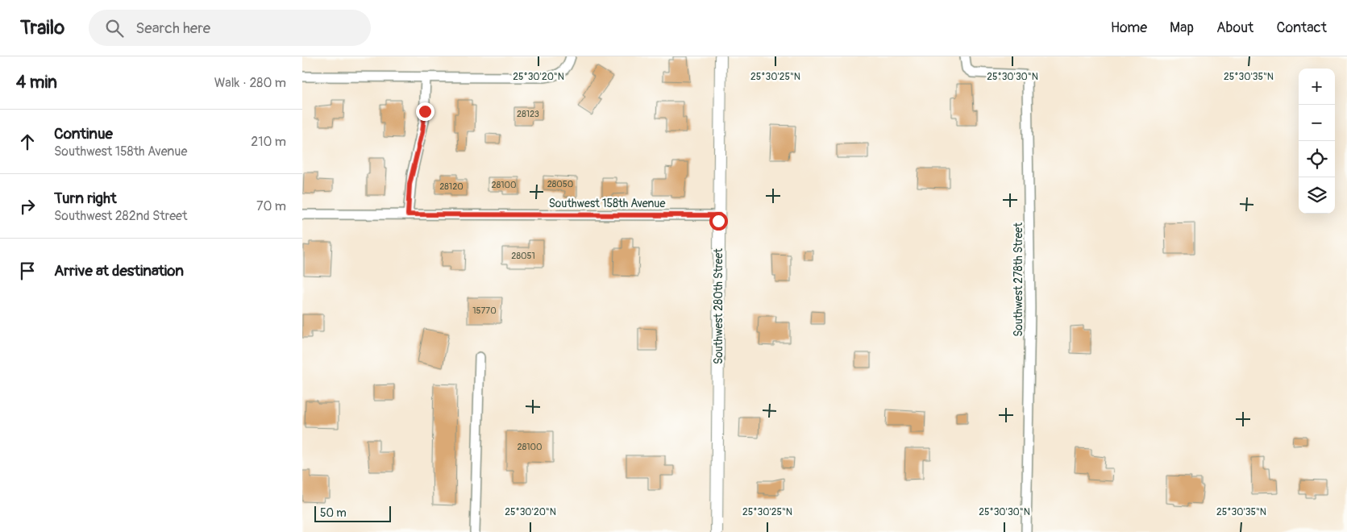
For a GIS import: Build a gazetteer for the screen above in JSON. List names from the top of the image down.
{
  "streets": {
    "street": ["Southwest 158th Avenue", "Southwest 278th Street", "Southwest 280th Street"]
  },
  "crossings": [
    ["Southwest 158th Avenue", "Southwest 280th Street"]
  ],
  "house_numbers": [
    "28123",
    "28050",
    "28100",
    "28120",
    "28051",
    "15770",
    "28100"
  ],
  "scale_bar": "50 m",
  "page": {
    "header": "Trailo",
    "search": "Search here",
    "nav": [
      "Home",
      "Map",
      "About",
      "Contact"
    ],
    "heading": ["4 min", "Walk · 280 m"],
    "map_buttons": ["+", "−"],
    "list": [
      ["Continue", "Southwest 158th Avenue", "210 m"],
      ["Turn right", "Southwest 282nd Street", "70 m"],
      "Arrive at destination"
    ],
    "scale": "50 m"
  },
  "coordinates": [
    "25°30'20\"N",
    "25°30'25\"N",
    "25°30'30\"N",
    "25°30'35\"N"
  ]
}
